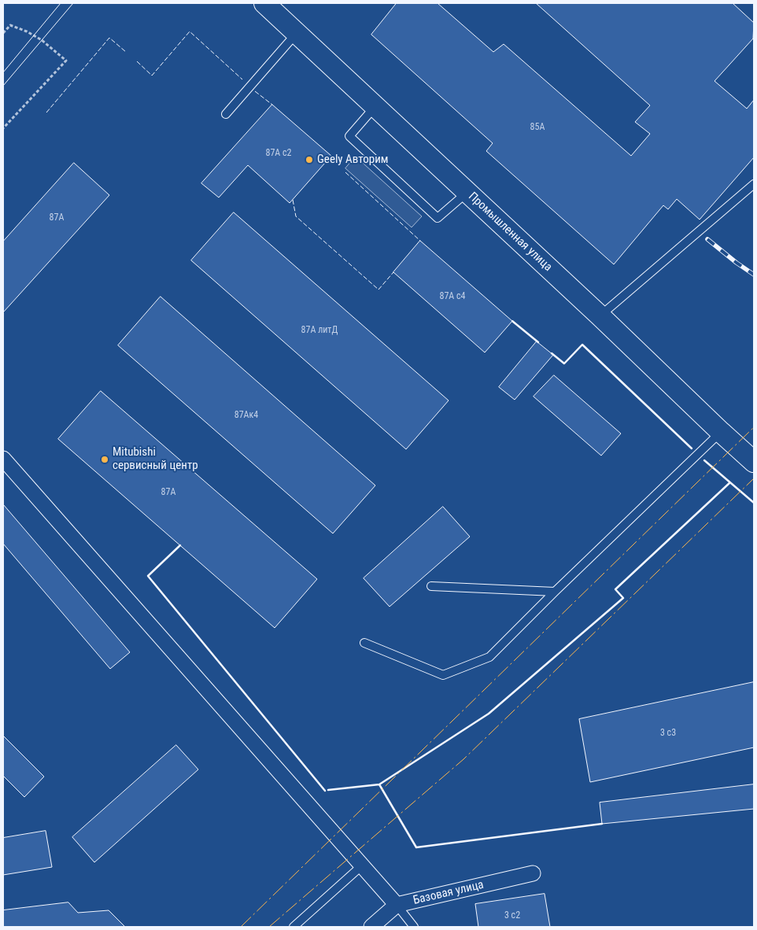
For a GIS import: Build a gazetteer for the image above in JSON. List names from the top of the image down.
{
  "streets": {
    "street": ["Промышленная улица", "Базовая улица"]
  },
  "places": ["Geely Авторим", "Mitubishi сервисный центр"],
  "house_numbers": [
    "85А",
    "87А с2",
    "87А",
    "87А с4",
    "87А литД",
    "87Ак4",
    "87А",
    "3 с3",
    "3 с2"
  ]
}
